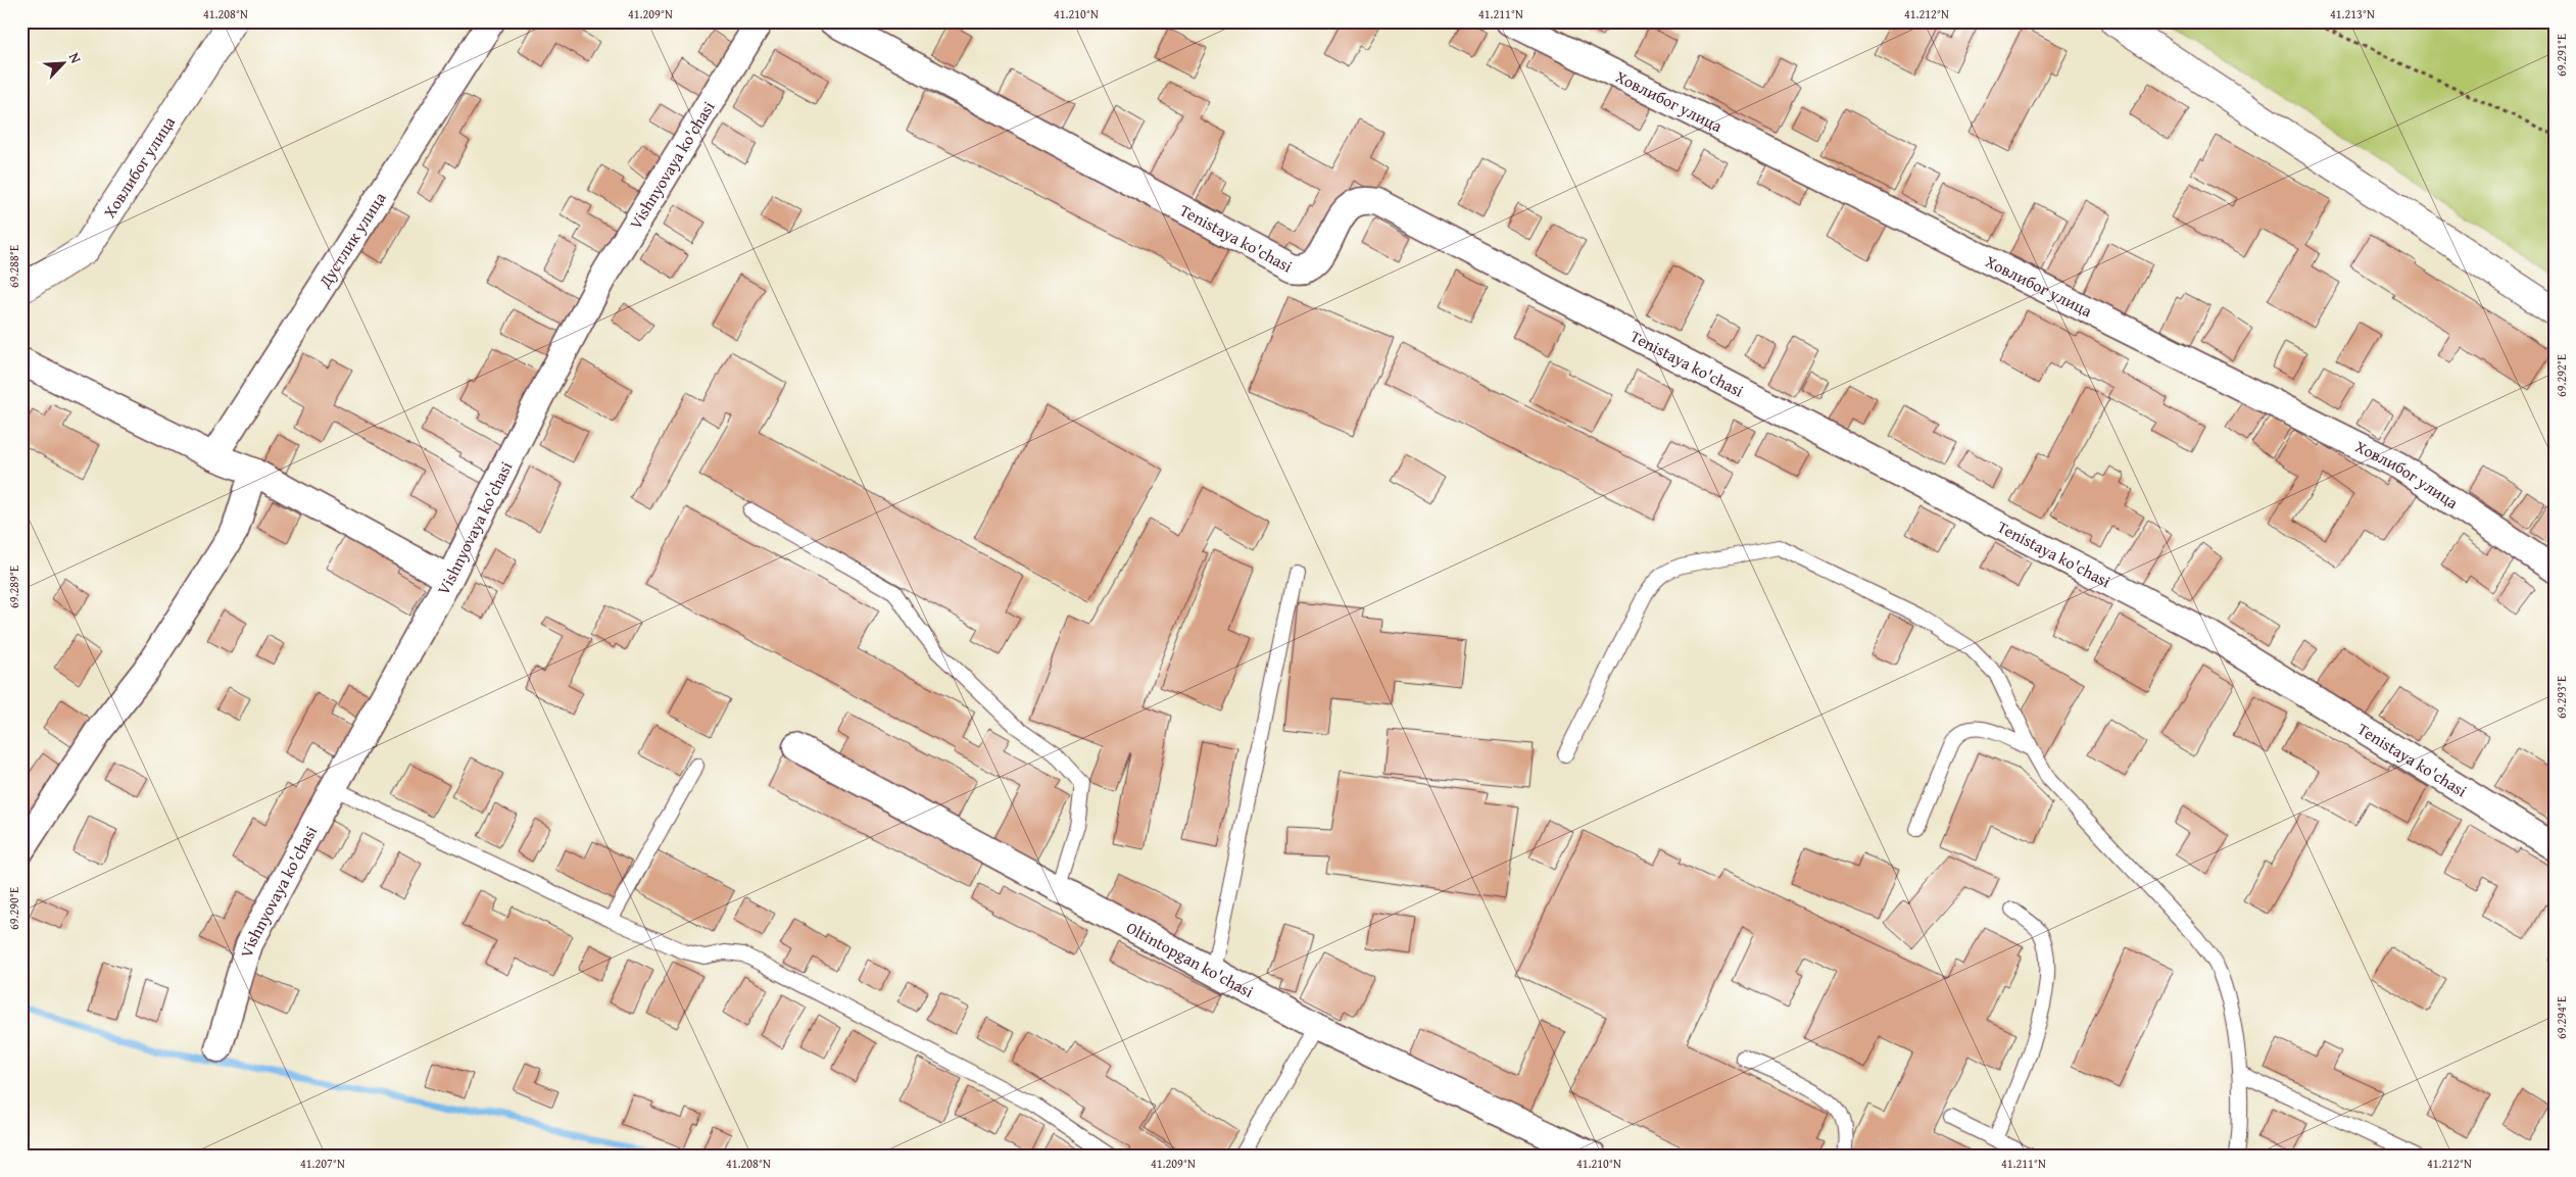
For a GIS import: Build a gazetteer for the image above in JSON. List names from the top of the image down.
{
  "streets": {
    "street": [
      "Ховлибог улица",
      "Vishnyovaya ko'chasi",
      "Tenistaya ko'chasi",
      "Дустлик улица",
      "Oltintopgan ko'chasi"
    ]
  },
  "north": "top right",
  "coordinates": [
    "41.208°N",
    "41.209°N",
    "41.210°N",
    "41.211°N",
    "41.212°N",
    "41.213°N",
    "69.291°E",
    "69.288°E",
    "69.292°E",
    "69.289°E",
    "69.293°E",
    "69.290°E",
    "69.294°E",
    "41.207°N"
  ]
}
